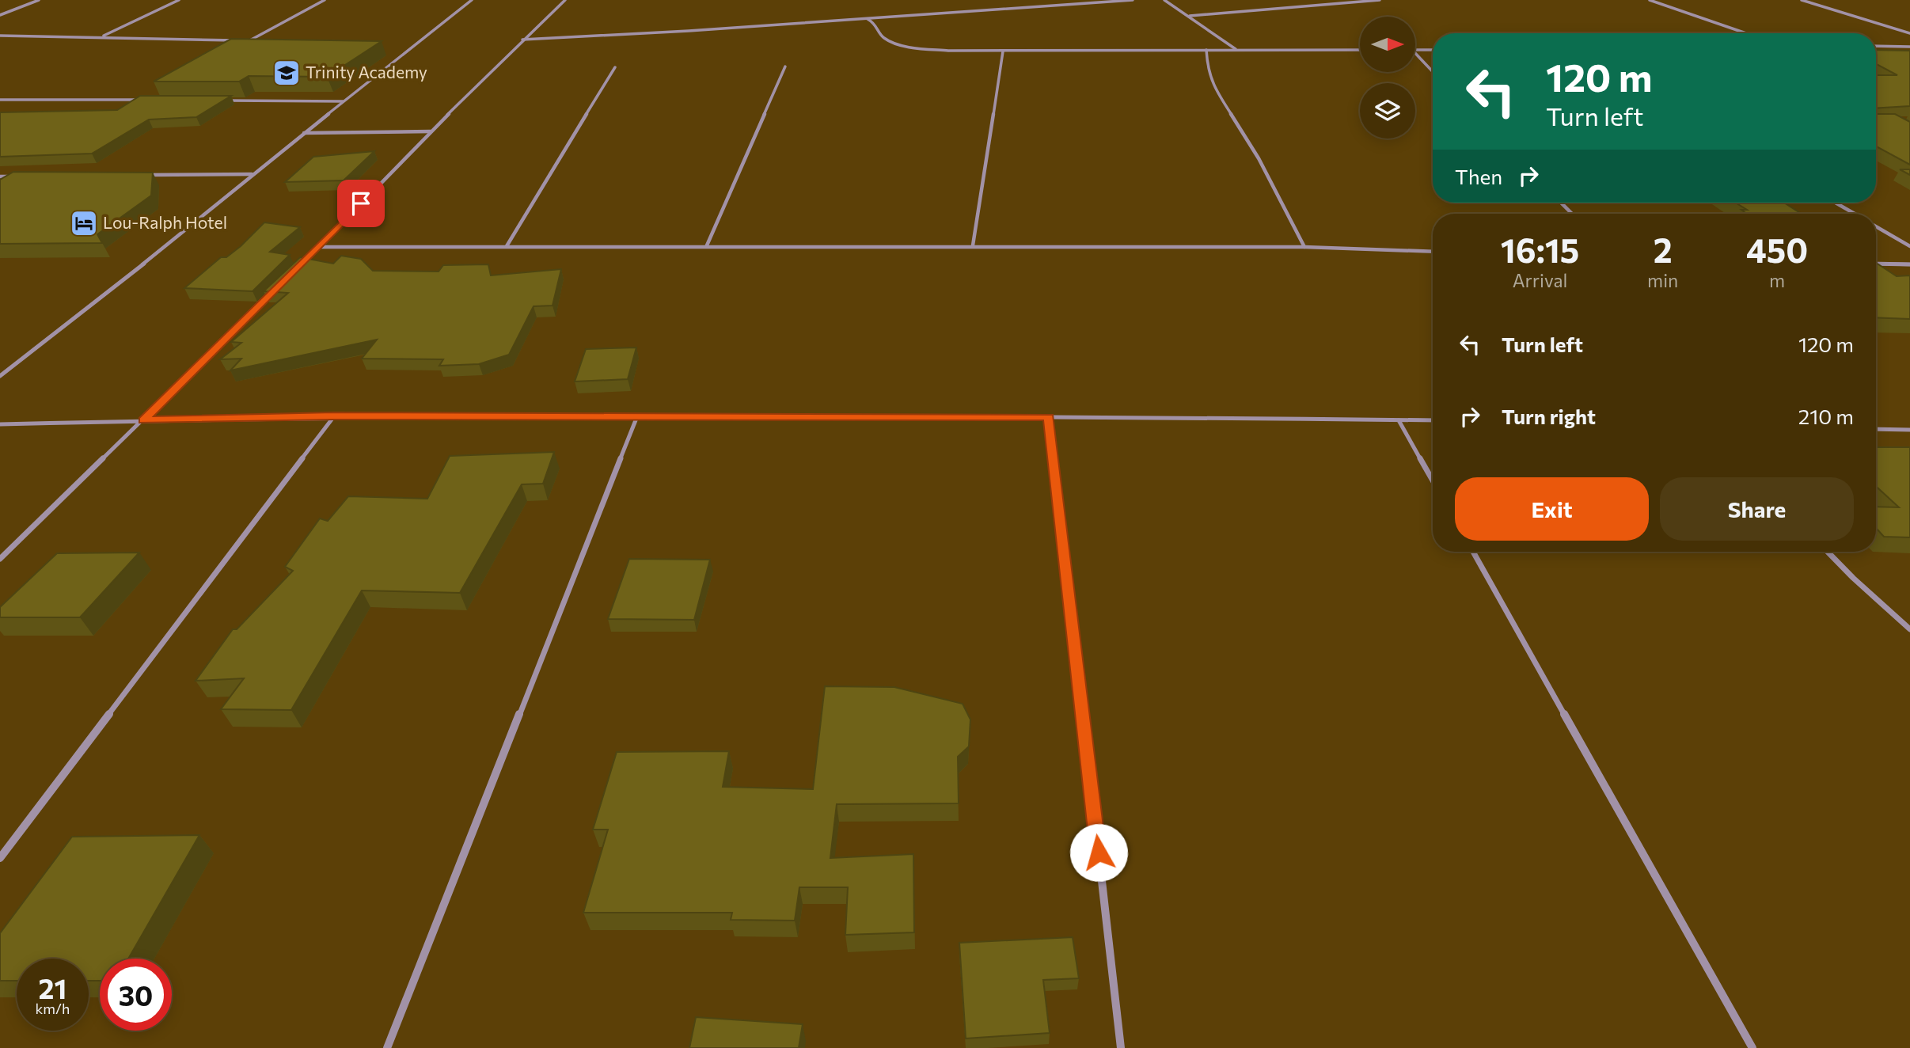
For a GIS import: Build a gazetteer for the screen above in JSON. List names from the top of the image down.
{
  "places": {
    "school or university": ["Trinity Academy"],
    "hotel": ["Lou-Ralph Hotel"]
  },
  "north": "right",
  "page": {
    "turn": ["120 m", "Turn left"],
    "then": "Then",
    "eta": [
      "16:15",
      "Arrival",
      "2",
      "min",
      "450",
      "m"
    ],
    "list": [
      {
        "name": "Turn left",
        "value": "120 m"
      },
      {
        "name": "Turn right",
        "value": "210 m"
      }
    ],
    "buttons": ["Exit", "Share"],
    "speed": "21 km/h",
    "limit": "30"
  }
}
